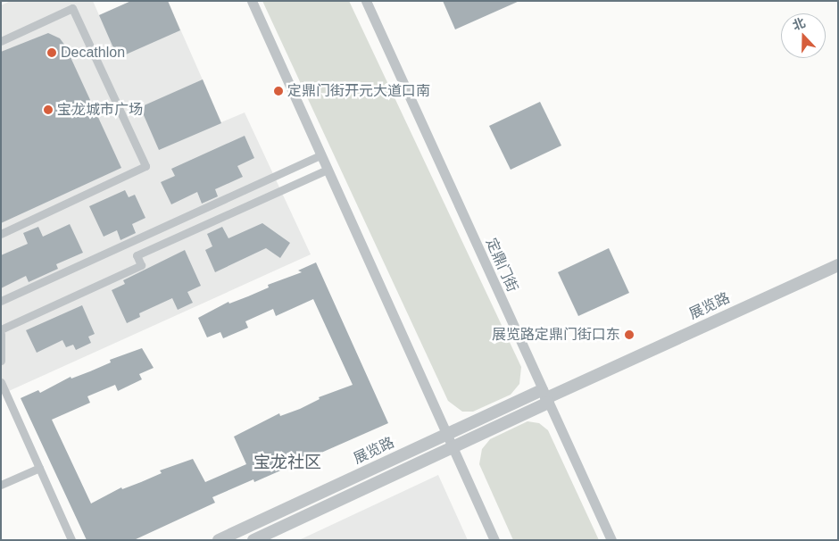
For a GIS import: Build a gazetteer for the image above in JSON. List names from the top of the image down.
{
  "streets": {
    "street": ["定鼎门街", "展览路"]
  },
  "crossings": [
    ["定鼎门街", "展览路"]
  ],
  "districts": ["宝龙社区"],
  "places": [
    "Decathlon",
    "定鼎门街开元大道口南",
    "宝龙城市广场",
    "展览路定鼎门街口东"
  ],
  "north": "top"
}
